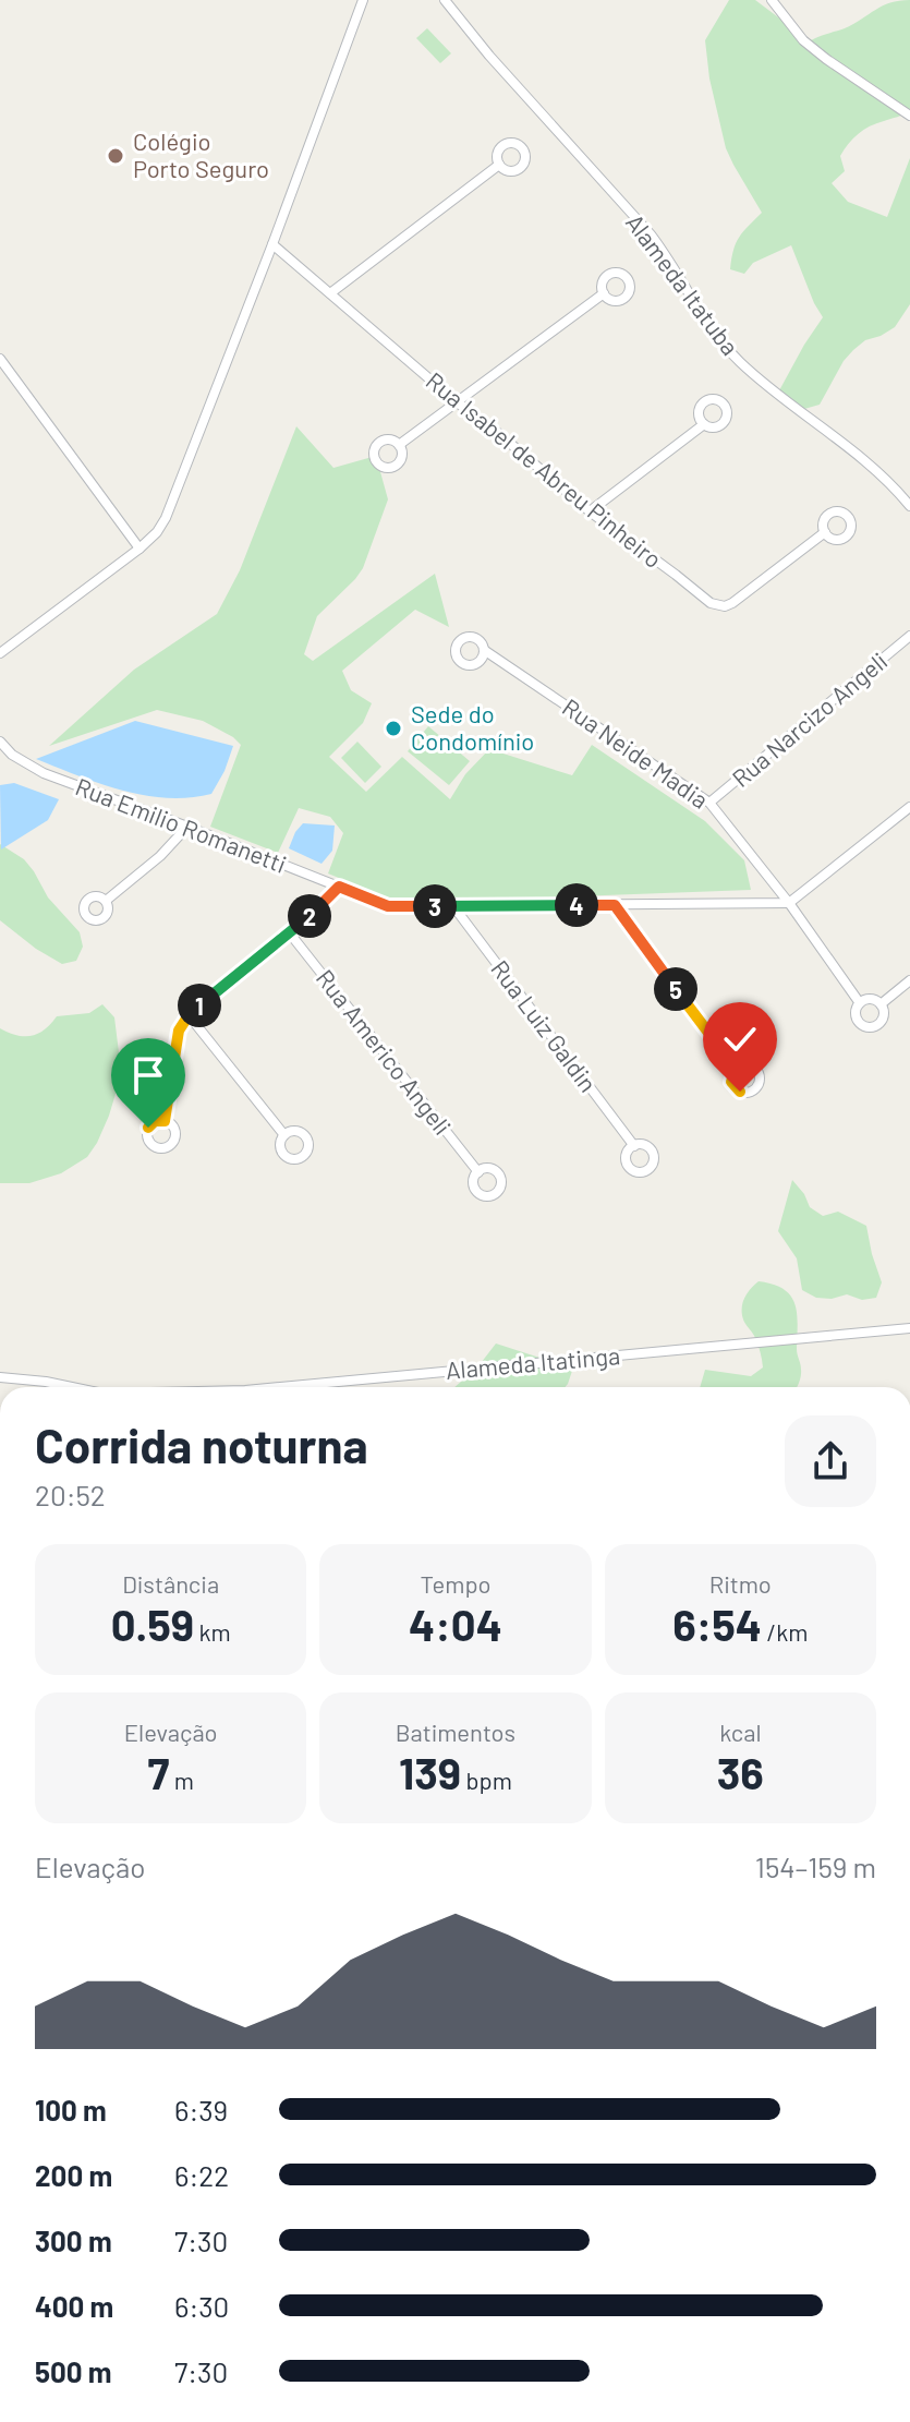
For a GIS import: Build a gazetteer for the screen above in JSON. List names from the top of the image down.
{
  "streets": {
    "street": [
      "Alameda Itatuba",
      "Rua Isabel de Abreu Pinheiro",
      "Rua Narcizo Angeli",
      "Rua Neide Madia",
      "Rua Emilio Romanetti",
      "Rua Luiz Galdin",
      "Rua Americo Angeli",
      "Alameda Itatinga"
    ]
  },
  "crossings": [
    ["Rua Narcizo Angeli", "Rua Neide Madia"],
    ["Rua Neide Madia", "Rua Emilio Romanetti"],
    ["Rua Emilio Romanetti", "Rua Luiz Galdin"]
  ],
  "places": ["Colégio Porto Seguro", "Sede do Condomínio"],
  "page": {
    "pins": [
      "4",
      "3",
      "2",
      "5",
      "1"
    ],
    "heading": ["Corrida noturna", "20:52"],
    "stats": [
      ["Distância", "0.59 km"],
      ["Tempo", "4:04"],
      ["Ritmo", "6:54 /km"],
      ["Elevação", "7 m"],
      ["Batimentos", "139 bpm"],
      ["kcal", "36"]
    ],
    "chart": ["Elevação", "154–159 m"],
    "list": [
      {
        "name": "100 m",
        "note": "6:39"
      },
      {
        "name": "200 m",
        "note": "6:22"
      },
      {
        "name": "300 m",
        "note": "7:30"
      },
      {
        "name": "400 m",
        "note": "6:30"
      },
      {
        "name": "500 m",
        "note": "7:30"
      }
    ]
  }
}
